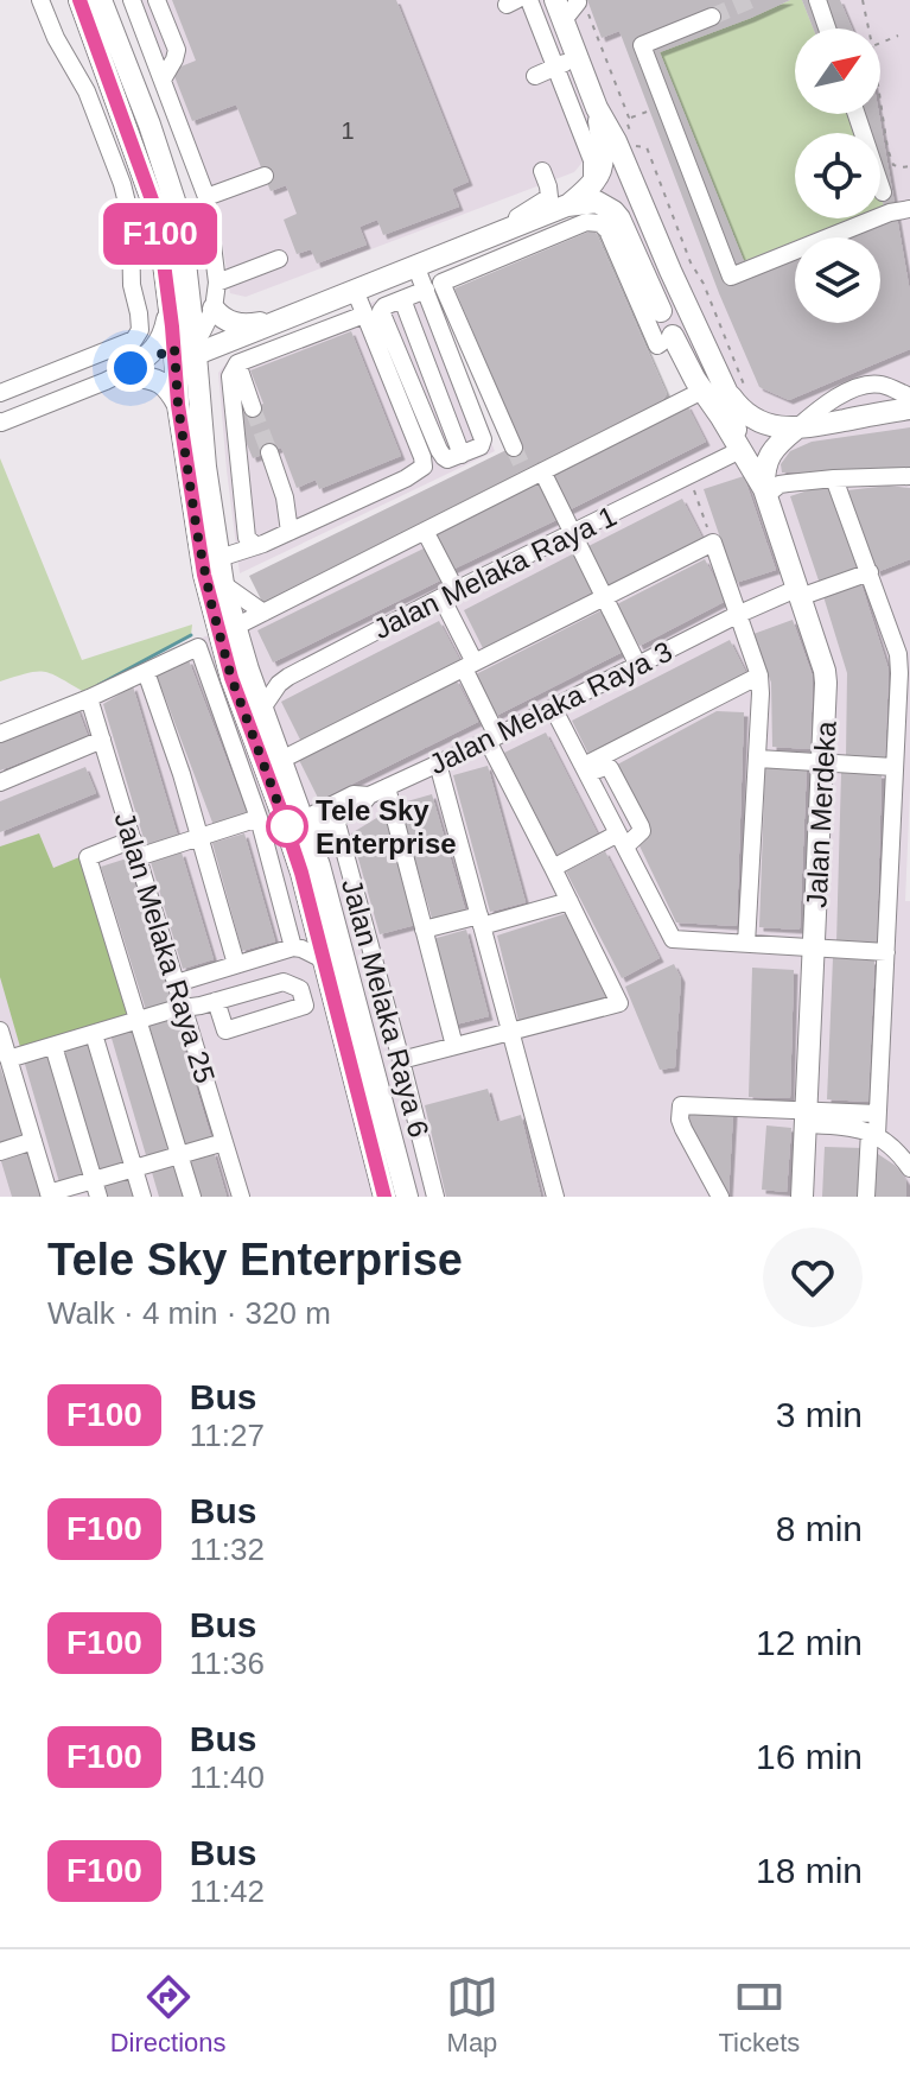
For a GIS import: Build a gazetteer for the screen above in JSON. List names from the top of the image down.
{
  "streets": {
    "main road": ["Jalan Merdeka"],
    "street": [
      "Jalan Melaka Raya 1",
      "Jalan Melaka Raya 3",
      "Jalan Melaka Raya 25",
      "Jalan Melaka Raya 6"
    ]
  },
  "crossings": [
    ["Jalan Melaka Raya 1", "Jalan Merdeka"],
    ["Jalan Melaka Raya 3", "Jalan Merdeka"],
    ["Jalan Melaka Raya 3", "Jalan Melaka Raya 6"]
  ],
  "places": ["Tele Sky Enterprise"],
  "lines": ["bus line F100"],
  "house_numbers": ["1"],
  "north": "top right",
  "page": {
    "on_map": "F100",
    "heading": ["Tele Sky Enterprise", "Walk · 4 min · 320 m"],
    "list": [
      {
        "mark": "F100",
        "name": "Bus",
        "note": "11:27",
        "value": "3 min"
      },
      {
        "mark": "F100",
        "name": "Bus",
        "note": "11:32",
        "value": "8 min"
      },
      {
        "mark": "F100",
        "name": "Bus",
        "note": "11:36",
        "value": "12 min"
      },
      {
        "mark": "F100",
        "name": "Bus",
        "note": "11:40",
        "value": "16 min"
      },
      {
        "mark": "F100",
        "name": "Bus",
        "note": "11:42",
        "value": "18 min"
      }
    ],
    "tabs": ["Directions", "Map", "Tickets"]
  }
}
